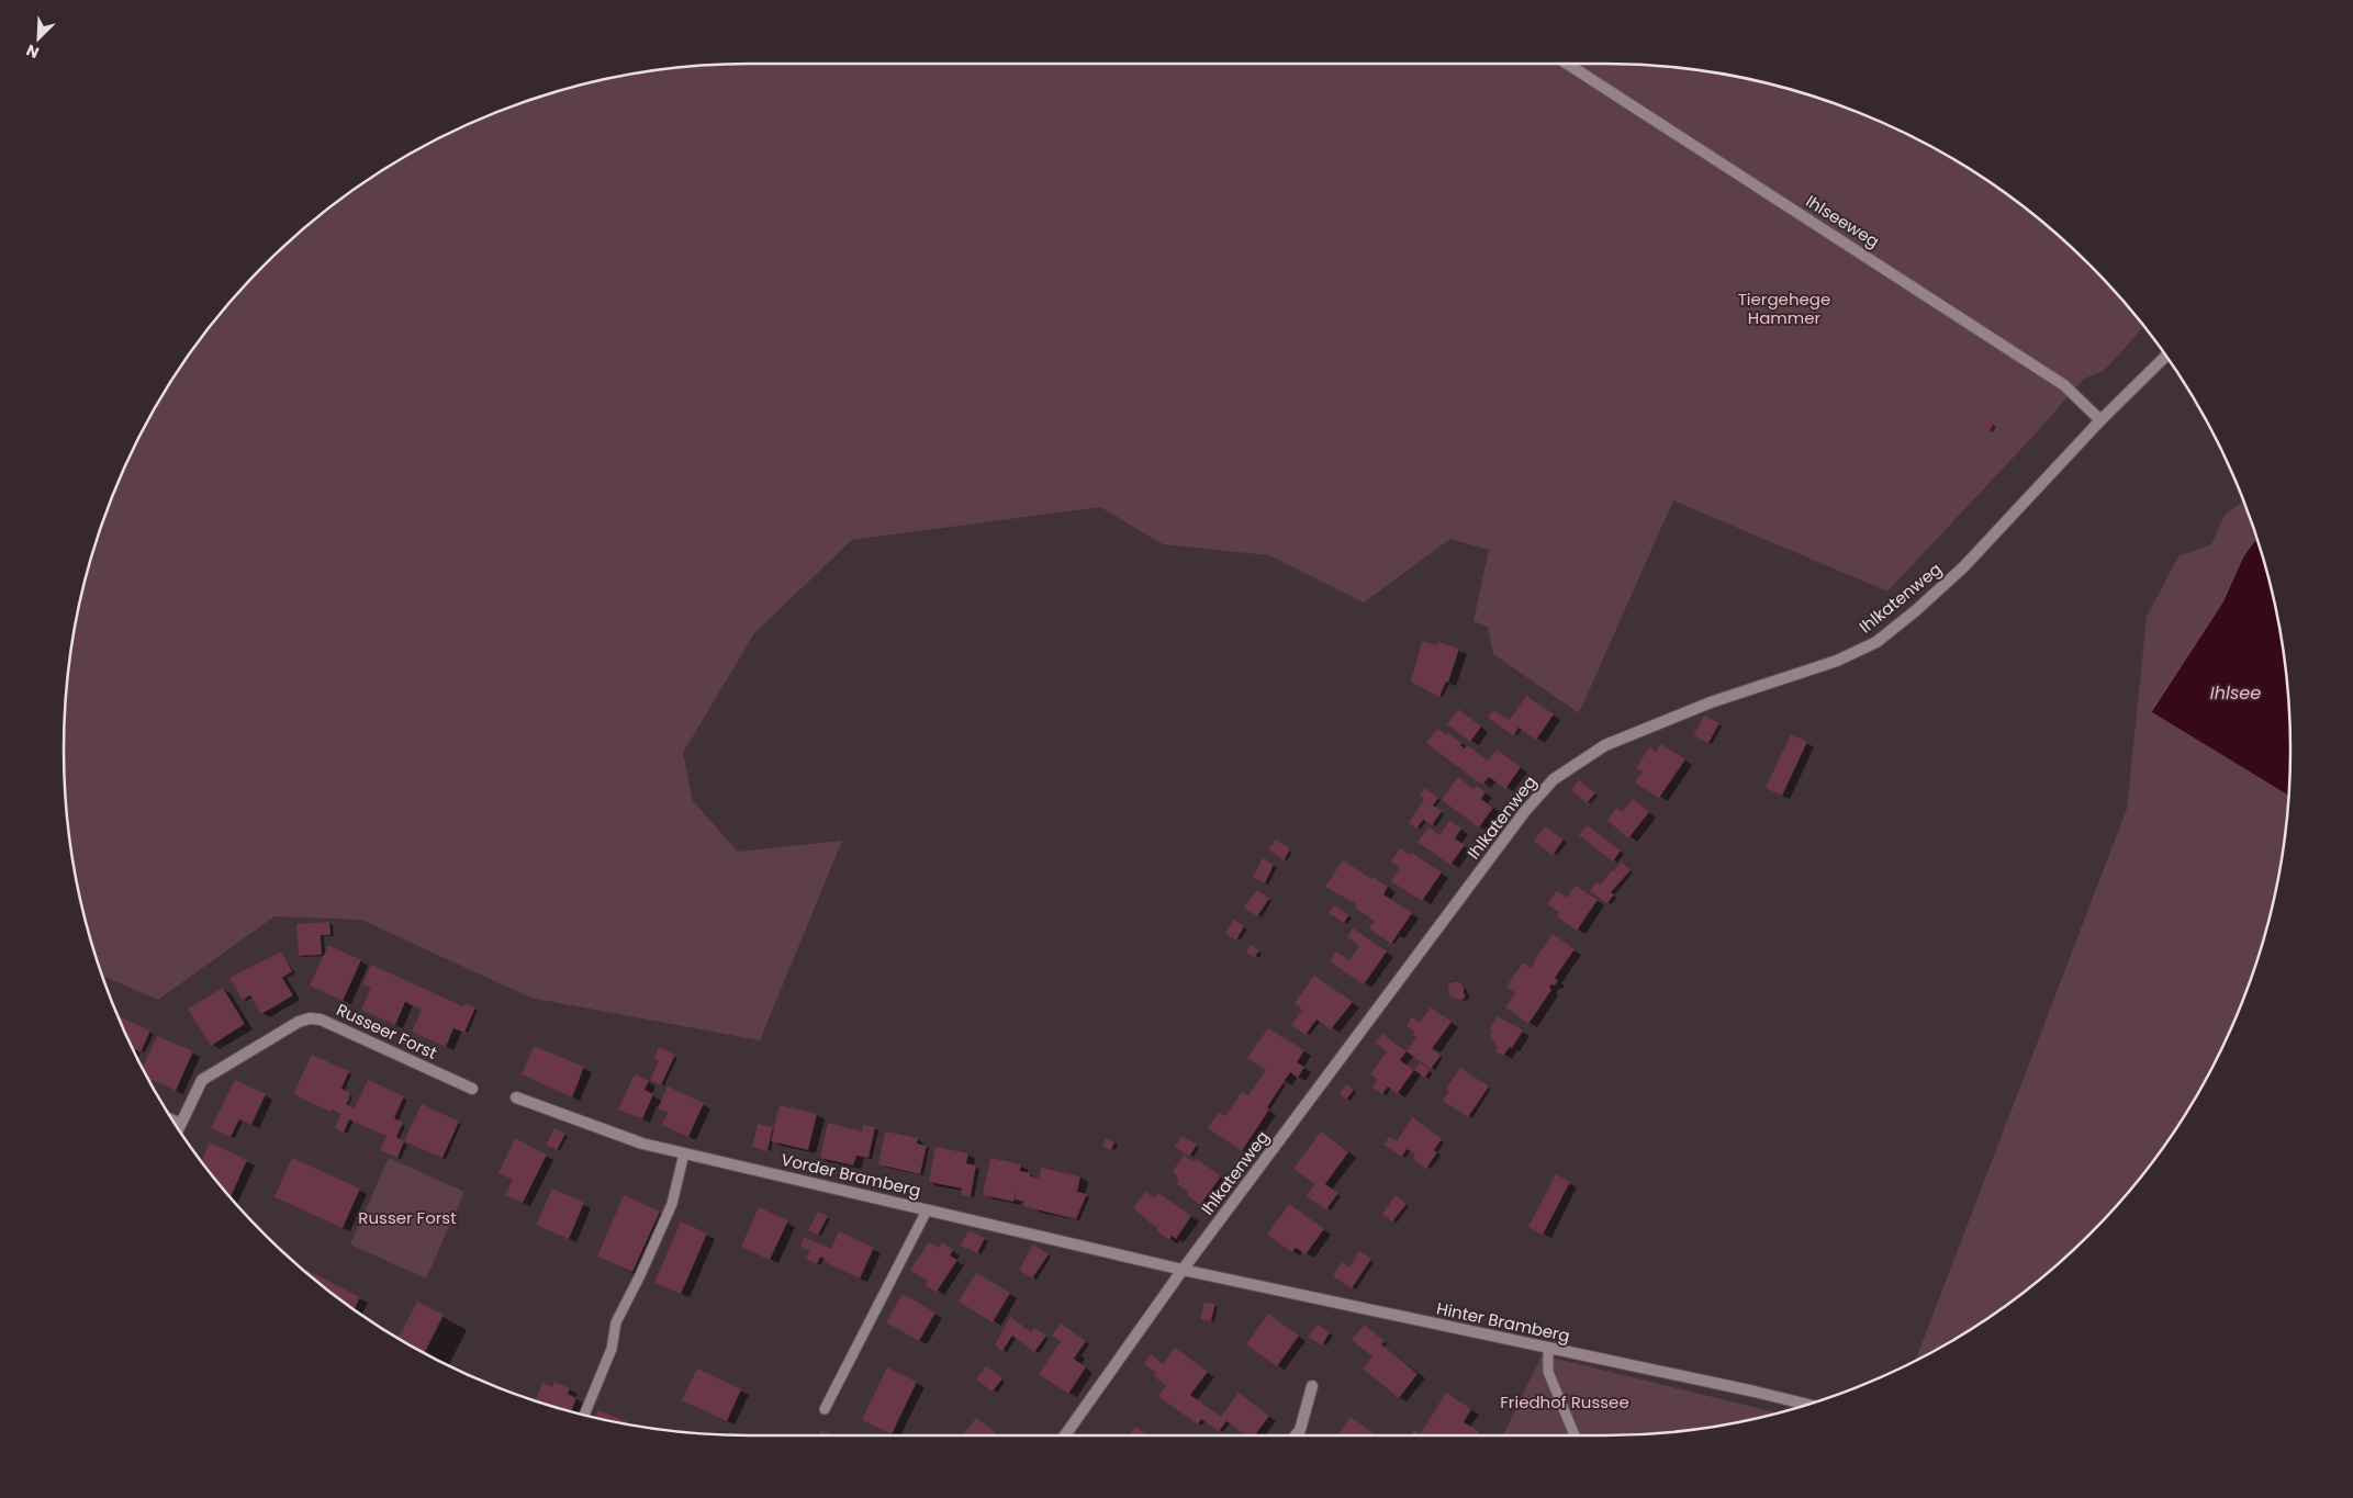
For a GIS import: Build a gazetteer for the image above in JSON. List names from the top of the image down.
{
  "streets": {
    "street": [
      "Ihlseeweg",
      "Ihlkatenweg",
      "Russeer Forst",
      "Vorder Bramberg",
      "Hinter Bramberg"
    ]
  },
  "crossings": [
    ["Ihlseeweg", "Ihlkatenweg"],
    ["Ihlkatenweg", "Vorder Bramberg"],
    ["Ihlkatenweg", "Hinter Bramberg"],
    ["Vorder Bramberg", "Hinter Bramberg"]
  ],
  "water": ["Ihlsee"],
  "parks": ["Tiergehege Hammer", "Russer Forst", "Friedhof Russee"],
  "north": "bottom left"
}
